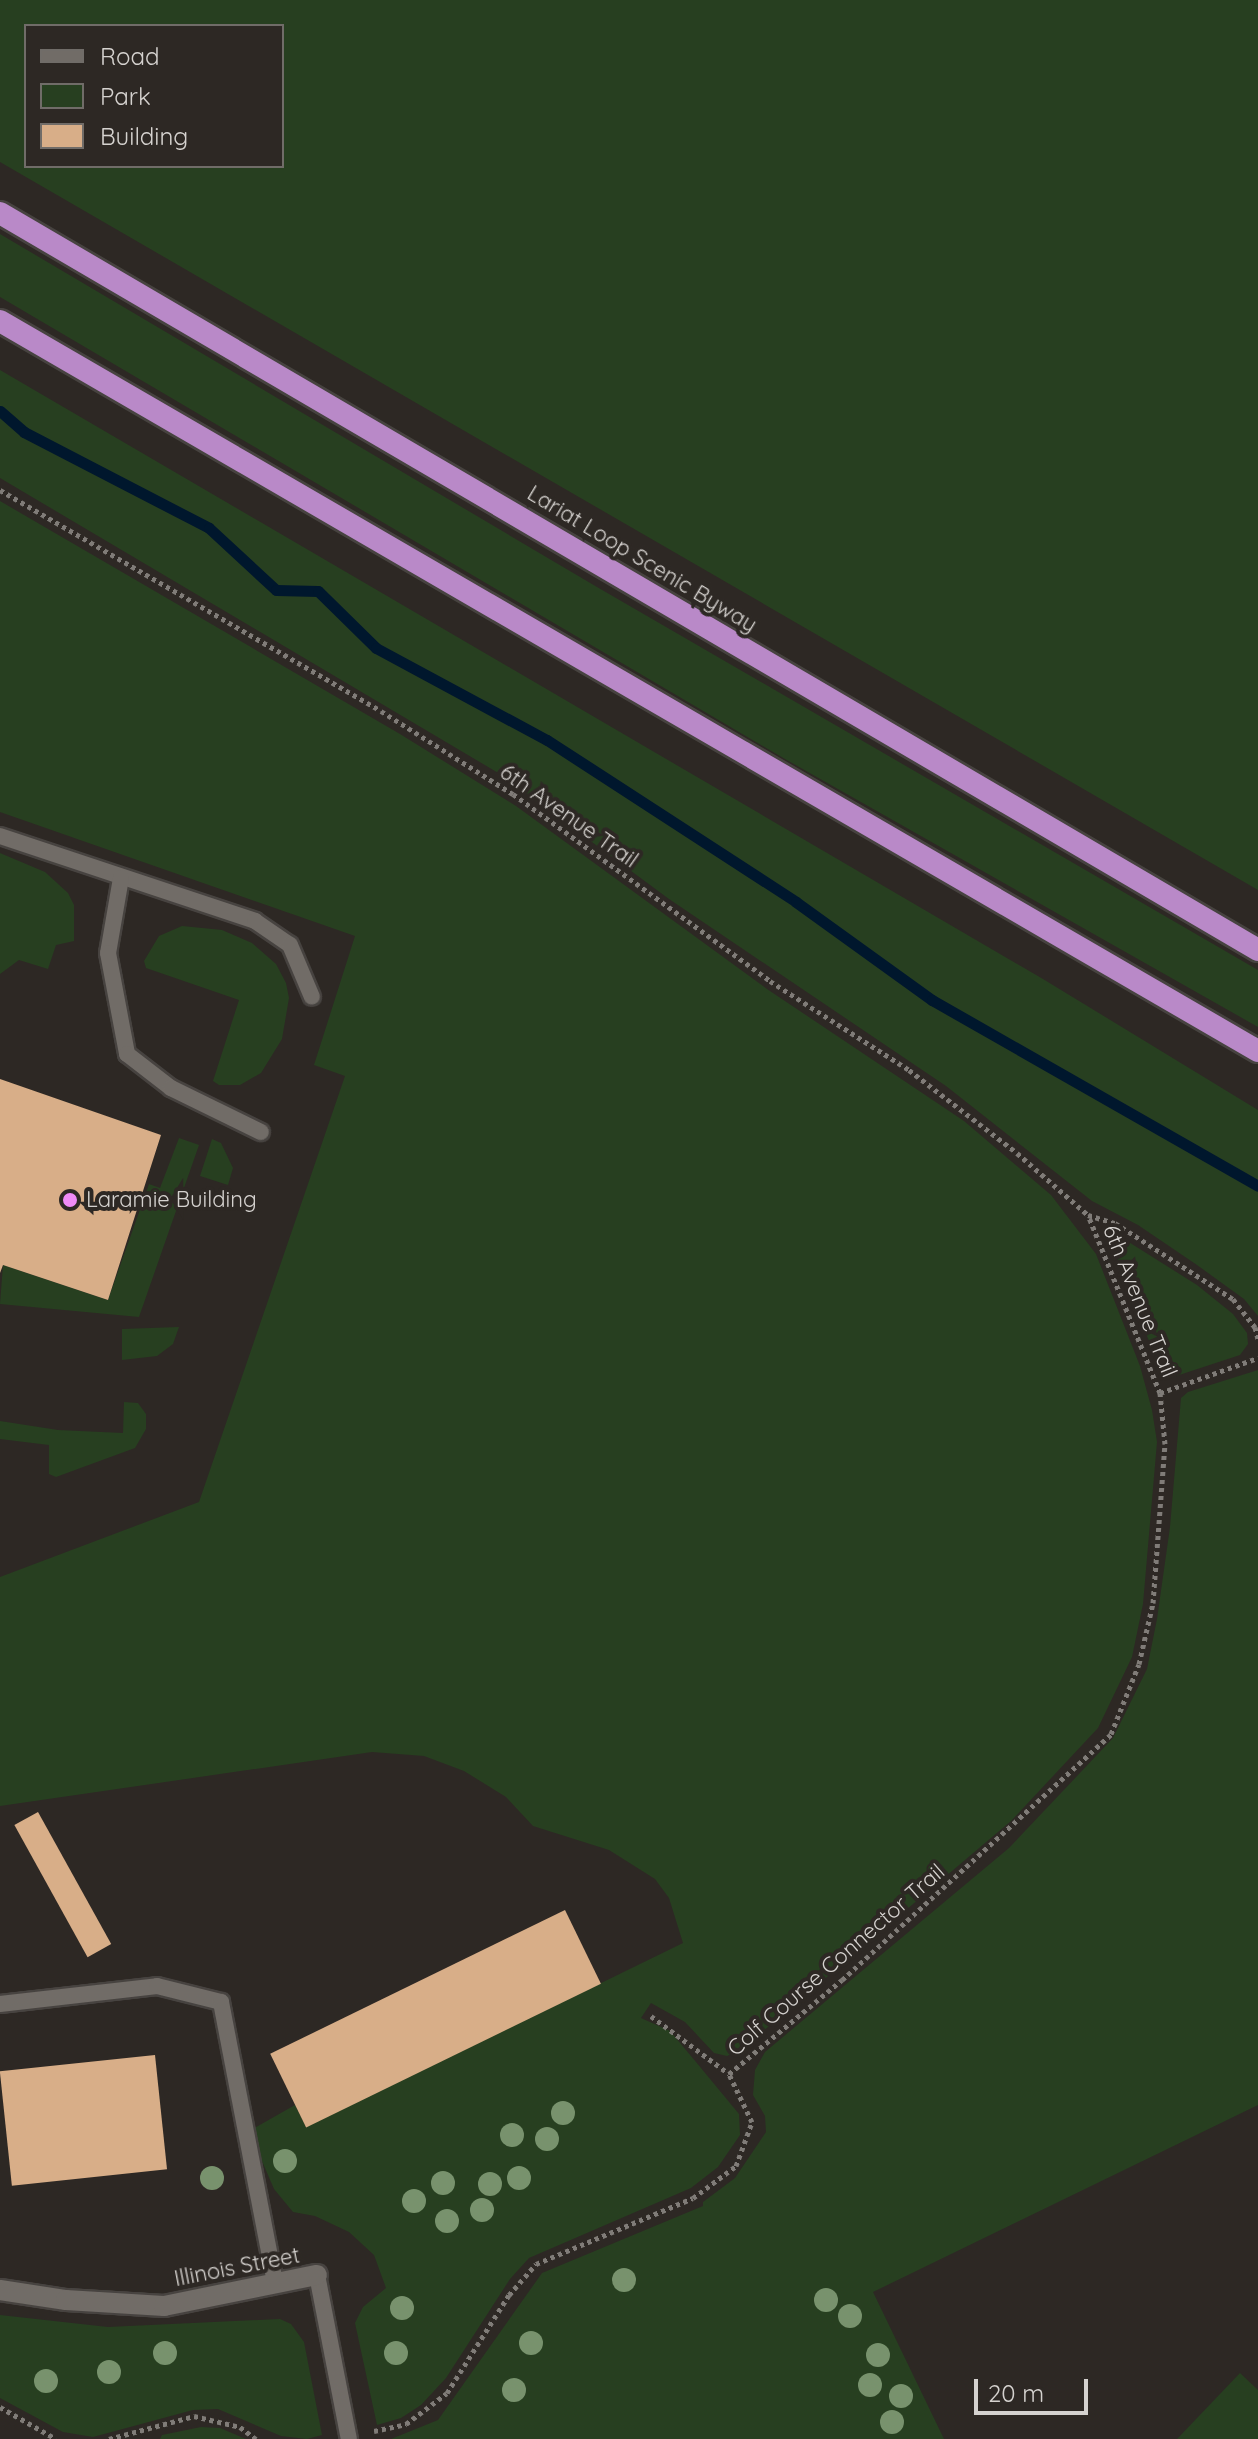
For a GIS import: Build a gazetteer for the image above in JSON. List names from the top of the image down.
{
  "streets": {
    "highway": ["Lariat Loop Scenic Byway"],
    "street": ["Illinois Street"],
    "path": ["6th Avenue Trail", "Colf Course Connector Trail"]
  },
  "crossings": [
    ["6th Avenue Trail", "Colf Course Connector Trail"],
    ["Colf Course Connector Trail", "Illinois Street"]
  ],
  "places": ["Laramie Building"],
  "legend": ["Road", "Park", "Building"],
  "scale_bar": "20 m"
}
